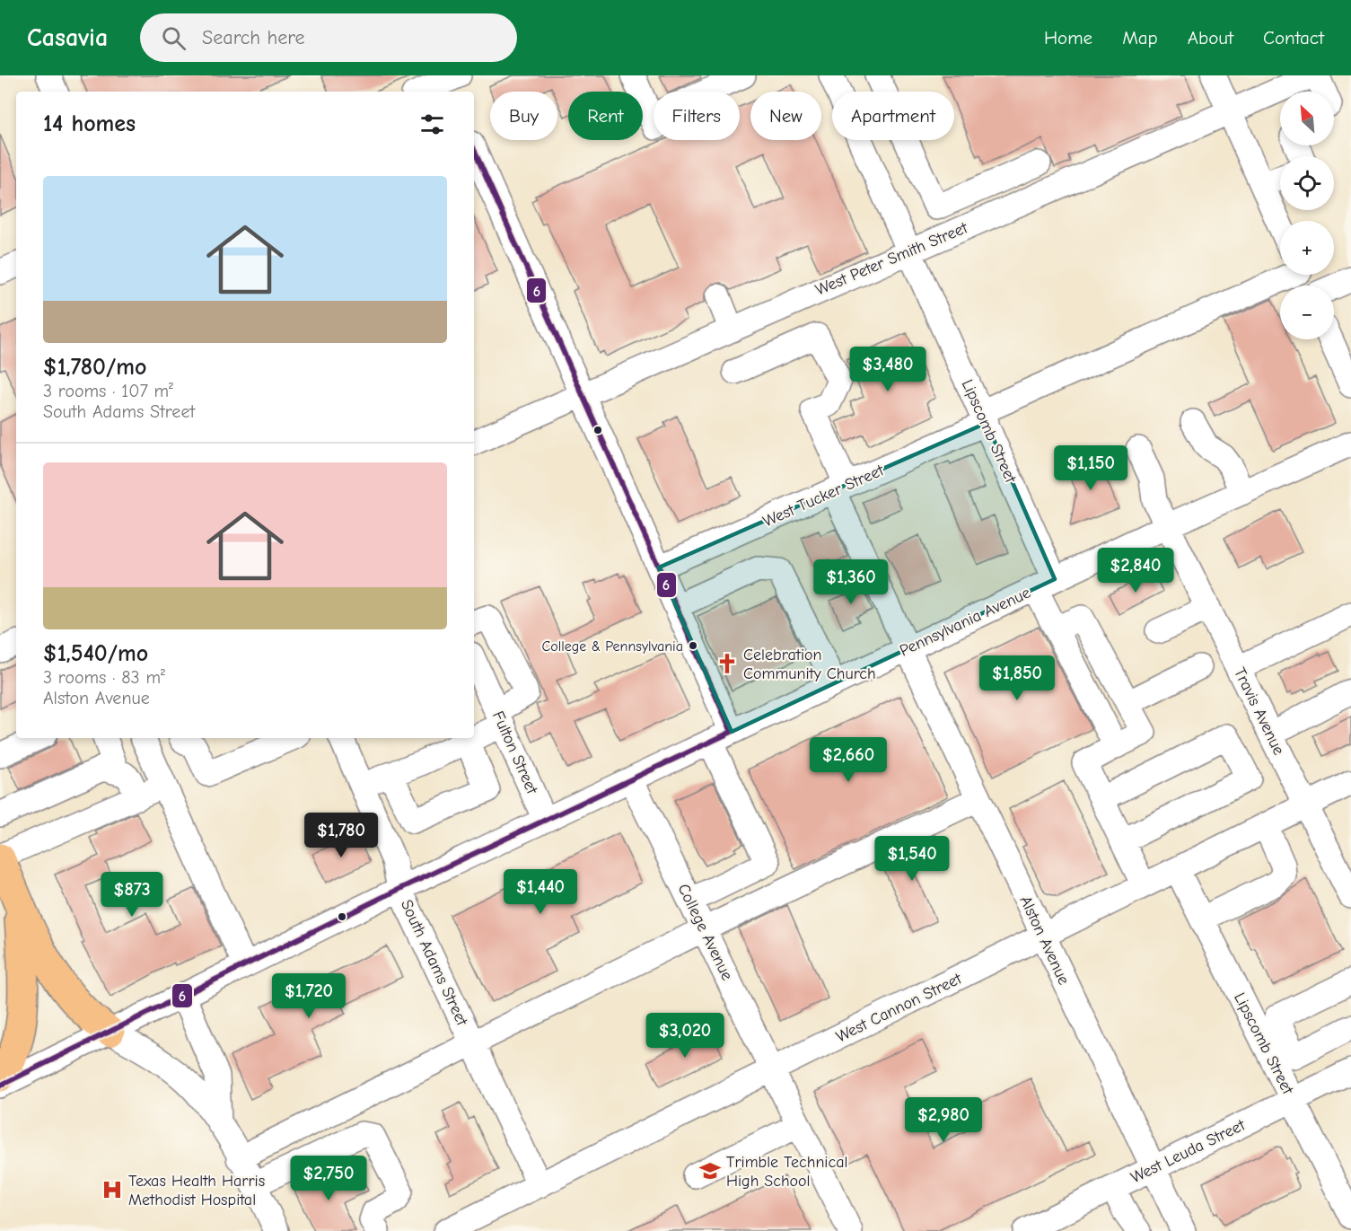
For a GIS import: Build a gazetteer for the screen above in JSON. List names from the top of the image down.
{
  "streets": {
    "street": [
      "West Peter Smith Street",
      "Lipscomb Street",
      "West Tucker Street",
      "Pennsylvania Avenue",
      "Travis Avenue",
      "Fulton Street",
      "College Avenue",
      "Alston Avenue",
      "South Adams Street",
      "West Cannon Street",
      "West Leuda Street"
    ]
  },
  "crossings": [
    ["West Peter Smith Street", "Lipscomb Street"],
    ["Lipscomb Street", "West Tucker Street"],
    ["Lipscomb Street", "Pennsylvania Avenue"],
    ["Lipscomb Street", "West Cannon Street"],
    ["Lipscomb Street", "West Leuda Street"],
    ["West Tucker Street", "Alston Avenue"],
    ["Pennsylvania Avenue", "Travis Avenue"],
    ["Pennsylvania Avenue", "Fulton Street"],
    ["Pennsylvania Avenue", "College Avenue"],
    ["Pennsylvania Avenue", "Alston Avenue"],
    ["Pennsylvania Avenue", "South Adams Street"],
    ["Travis Avenue", "West Cannon Street"],
    ["College Avenue", "West Cannon Street"],
    ["Alston Avenue", "West Cannon Street"],
    ["Alston Avenue", "West Leuda Street"],
    ["South Adams Street", "West Cannon Street"]
  ],
  "places": {
    "other": ["College & Pennsylvania"],
    "church": ["Celebration Community Church"],
    "school or university": ["Trimble Technical High School"],
    "hospital": ["Texas Health Harris Methodist Hospital"]
  },
  "lines": ["transit line 6"],
  "north": "top left",
  "page": {
    "header": "Casavia",
    "search": "Search here",
    "nav": [
      "Home",
      "Map",
      "About",
      "Contact"
    ],
    "map_buttons": ["+", "−"],
    "chip": [
      "Buy",
      "Rent",
      "Filters",
      "New",
      "Apartment"
    ],
    "heading": "14 homes",
    "list": [
      {
        "name": "$1,780/mo",
        "note": "3 rooms · 107 m² · South Adams Street"
      },
      {
        "name": "$1,540/mo",
        "note": "3 rooms · 83 m² · Alston Avenue"
      }
    ],
    "price": [
      "$3,480",
      "$1,150",
      "$2,840",
      "$1,360",
      "$1,850",
      "$2,660",
      "$1,780",
      "$1,540",
      "$1,440",
      "$873",
      "$1,720",
      "$3,020",
      "$2,980",
      "$2,750"
    ]
  }
}
